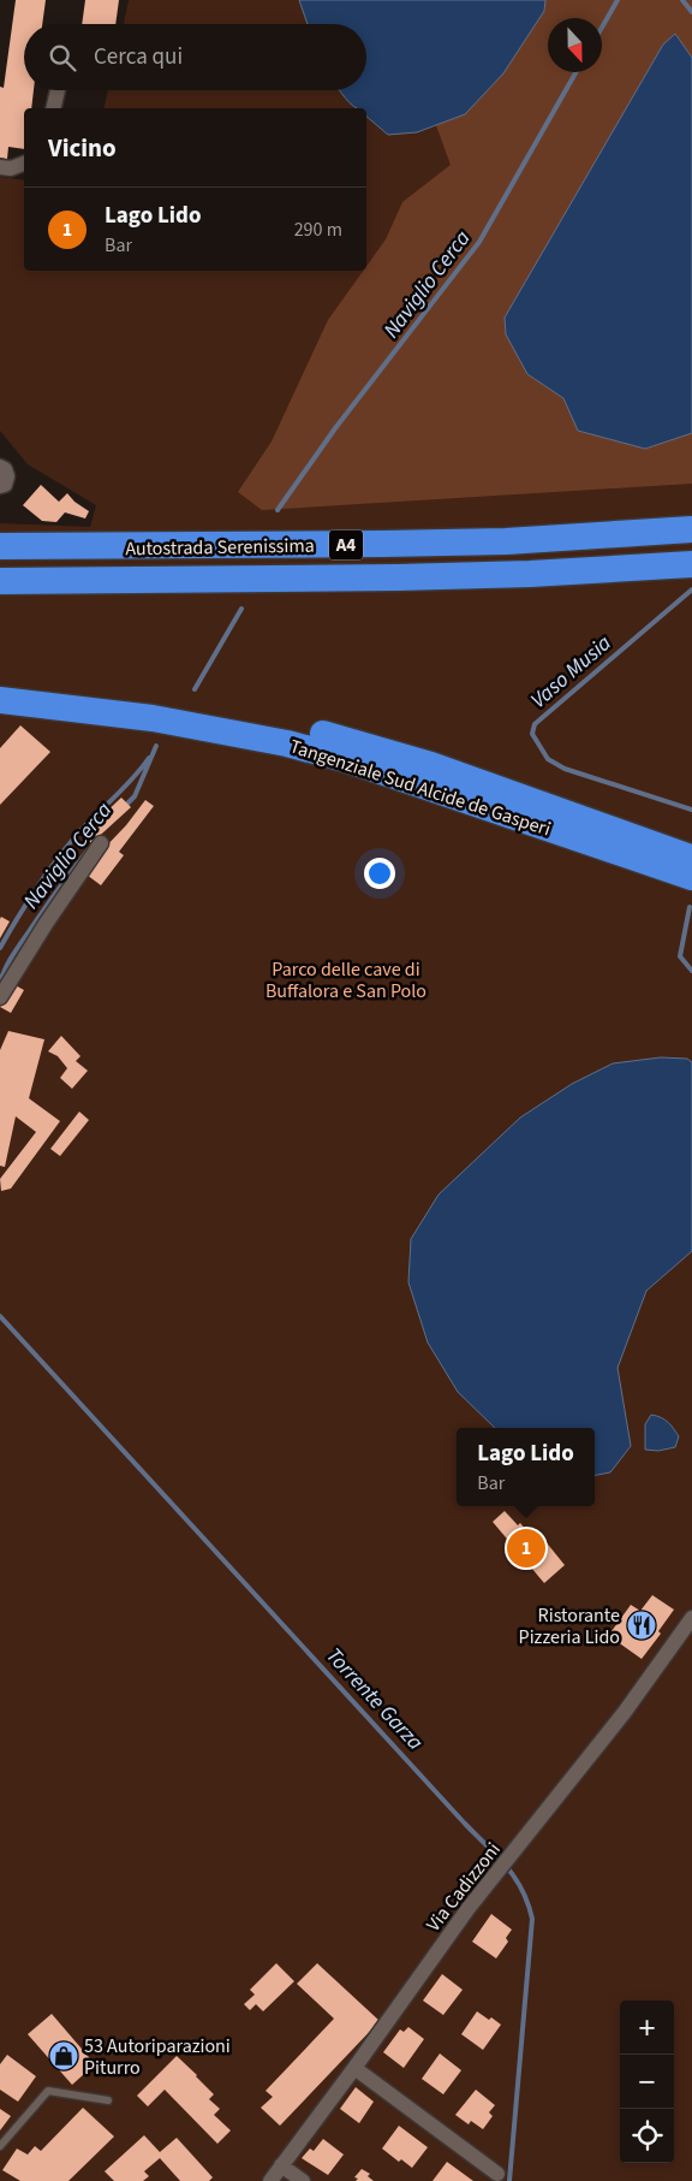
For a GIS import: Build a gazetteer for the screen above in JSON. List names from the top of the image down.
{
  "streets": {
    "highway": ["A4", "Autostrada Serenissima", "Tangenziale Sud Alcide de Gasperi"],
    "street": ["Via Cadizzoni"]
  },
  "water": ["Naviglio Cerca", "Vaso Musia", "Torrente Garza"],
  "parks": ["Parco delle cave di Buffalora e San Polo"],
  "places": {
    "restaurant": ["Ristorante Pizzeria Lido"],
    "shop": ["53 Autoriparazioni Piturro"]
  },
  "north": "bottom",
  "page": {
    "search": "Cerca qui",
    "heading": "Vicino",
    "list": [
      {
        "mark": "1",
        "name": "Lago Lido",
        "note": "Bar",
        "value": "290 m"
      }
    ],
    "popup": ["Lago Lido", "Bar"],
    "pins": "1",
    "map_buttons": ["+", "−"]
  }
}
